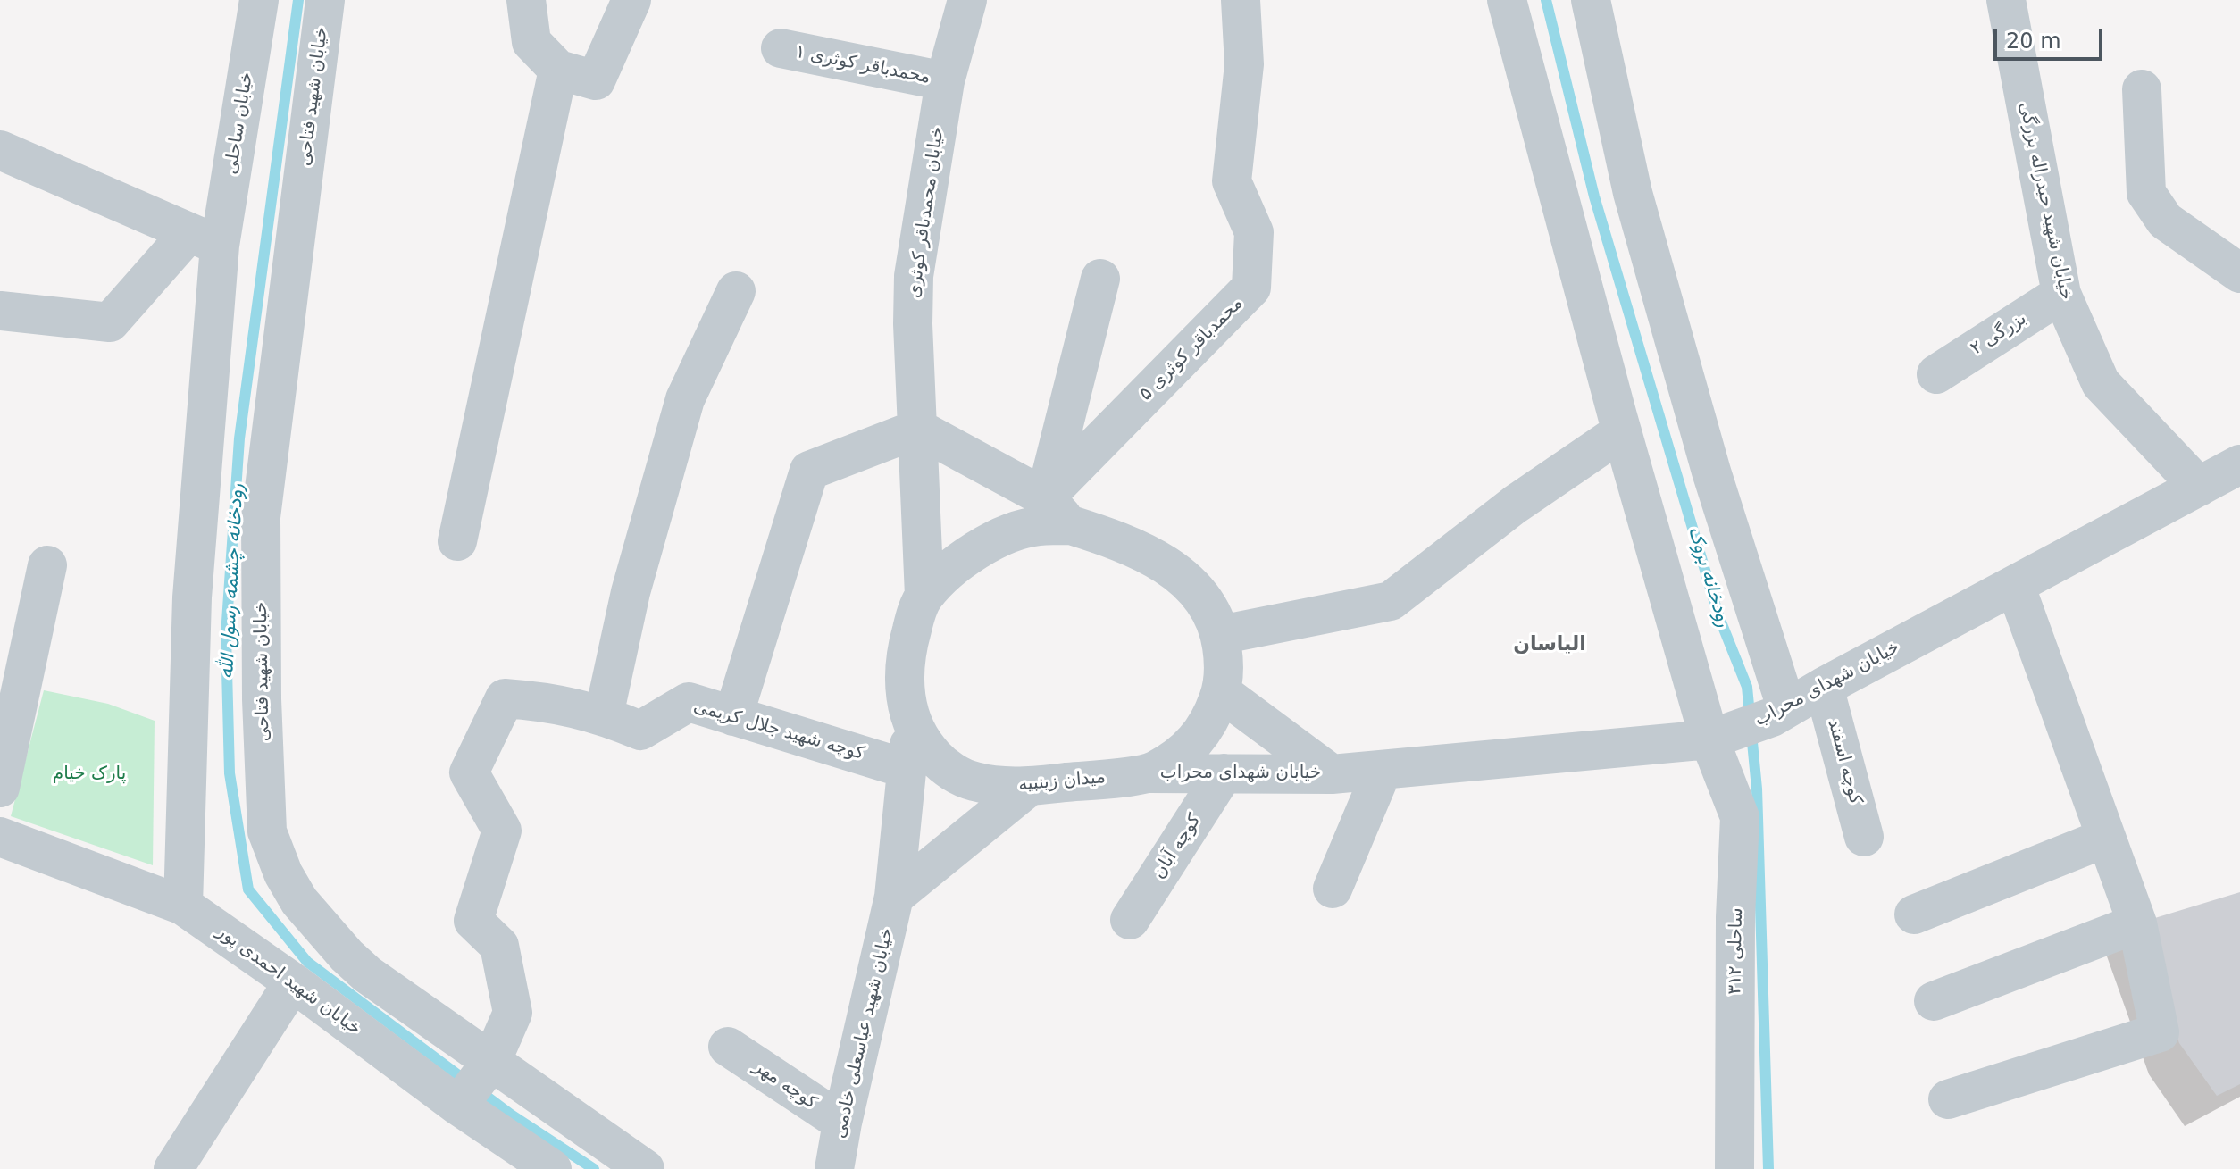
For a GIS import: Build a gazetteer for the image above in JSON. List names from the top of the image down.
{
  "streets": {
    "street": [
      "محمدباقر کوثری ۱",
      "خیابان شهید فتاحی",
      "خیابان ساحلی",
      "خیابان شهید حیدراله بزرگی",
      "خیابان محمدباقر کوثری",
      "بزرگی ۲",
      "محمدباقر کوثری ۵",
      "خیابان شهدای محراب",
      "کوچه شهید جلال کریمی",
      "کوچه اسفند",
      "میدان زینبیه",
      "کوچه آبان",
      "ساحلی ۳۱۲",
      "خیابان شهید احمدی پور",
      "خیابان شهید عباسعلی خادمی",
      "کوچه مهر"
    ]
  },
  "crossings": [
    ["محمدباقر کوثری ۱", "خیابان محمدباقر کوثری"],
    ["خیابان شهید فتاحی", "کوچه شهید جلال کریمی"],
    ["خیابان ساحلی", "خیابان شهید احمدی پور"],
    ["خیابان شهید حیدراله بزرگی", "بزرگی ۲"],
    ["خیابان شهید حیدراله بزرگی", "خیابان شهدای محراب"],
    ["خیابان محمدباقر کوثری", "میدان زینبیه"],
    ["محمدباقر کوثری ۵", "میدان زینبیه"],
    ["خیابان شهدای محراب", "کوچه اسفند"],
    ["خیابان شهدای محراب", "میدان زینبیه"],
    ["خیابان شهدای محراب", "کوچه آبان"],
    ["خیابان شهدای محراب", "ساحلی ۳۱۲"],
    ["کوچه شهید جلال کریمی", "خیابان شهید عباسعلی خادمی"],
    ["میدان زینبیه", "خیابان شهید عباسعلی خادمی"],
    ["خیابان شهید عباسعلی خادمی", "کوچه مهر"]
  ],
  "districts": ["الیاسان"],
  "water": ["رودخانه بروک", "رودخانه چشمه رسول الله"],
  "parks": ["پارک خيام"],
  "scale_bar": "20 m"
}
